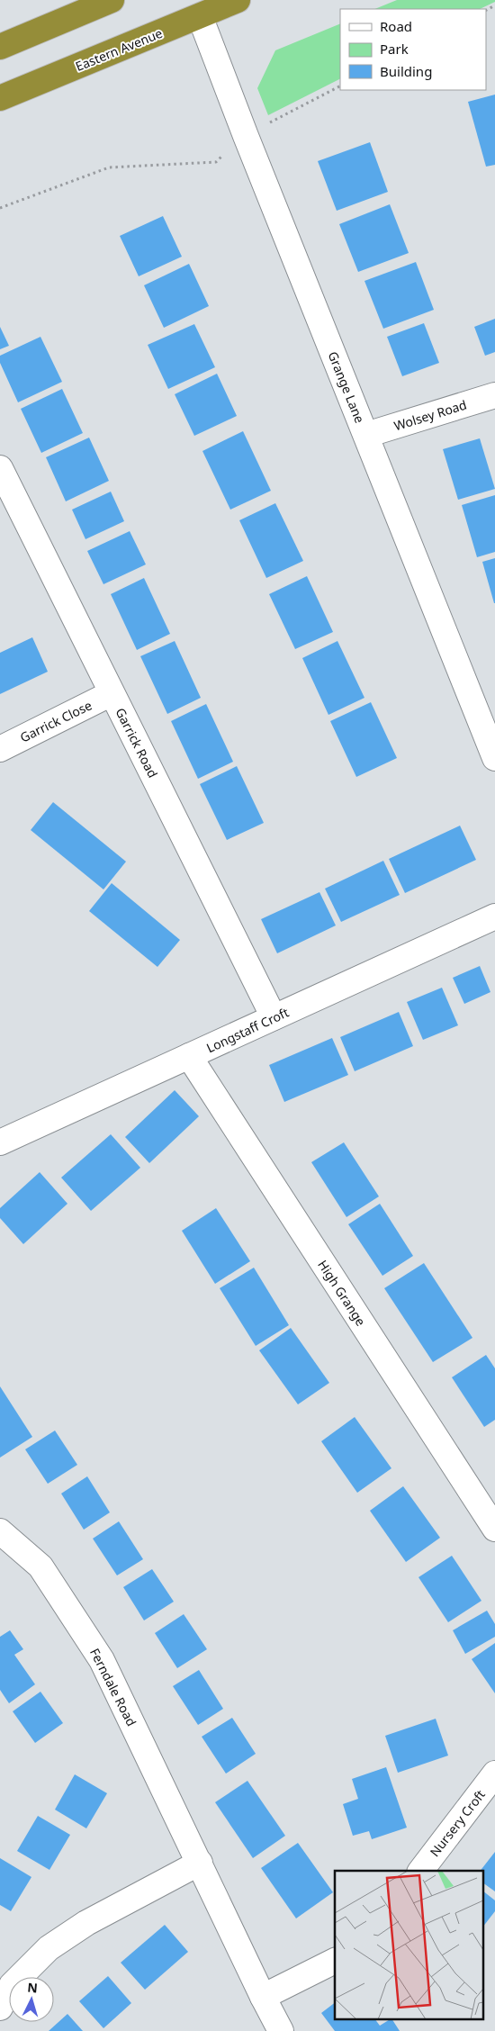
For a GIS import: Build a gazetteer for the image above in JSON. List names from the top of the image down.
{
  "streets": {
    "highway": ["Eastern Avenue"],
    "street": [
      "Grange Lane",
      "Wolsey Road",
      "Garrick Close",
      "Garrick Road",
      "Longstaff Croft",
      "High Grange",
      "Ferndale Road",
      "Nursery Croft"
    ]
  },
  "crossings": [
    ["Eastern Avenue", "Grange Lane"],
    ["Grange Lane", "Wolsey Road"],
    ["Garrick Close", "Garrick Road"],
    ["Garrick Road", "Longstaff Croft"],
    ["Longstaff Croft", "High Grange"]
  ],
  "legend": ["Road", "Park", "Building"],
  "north": "top"
}
